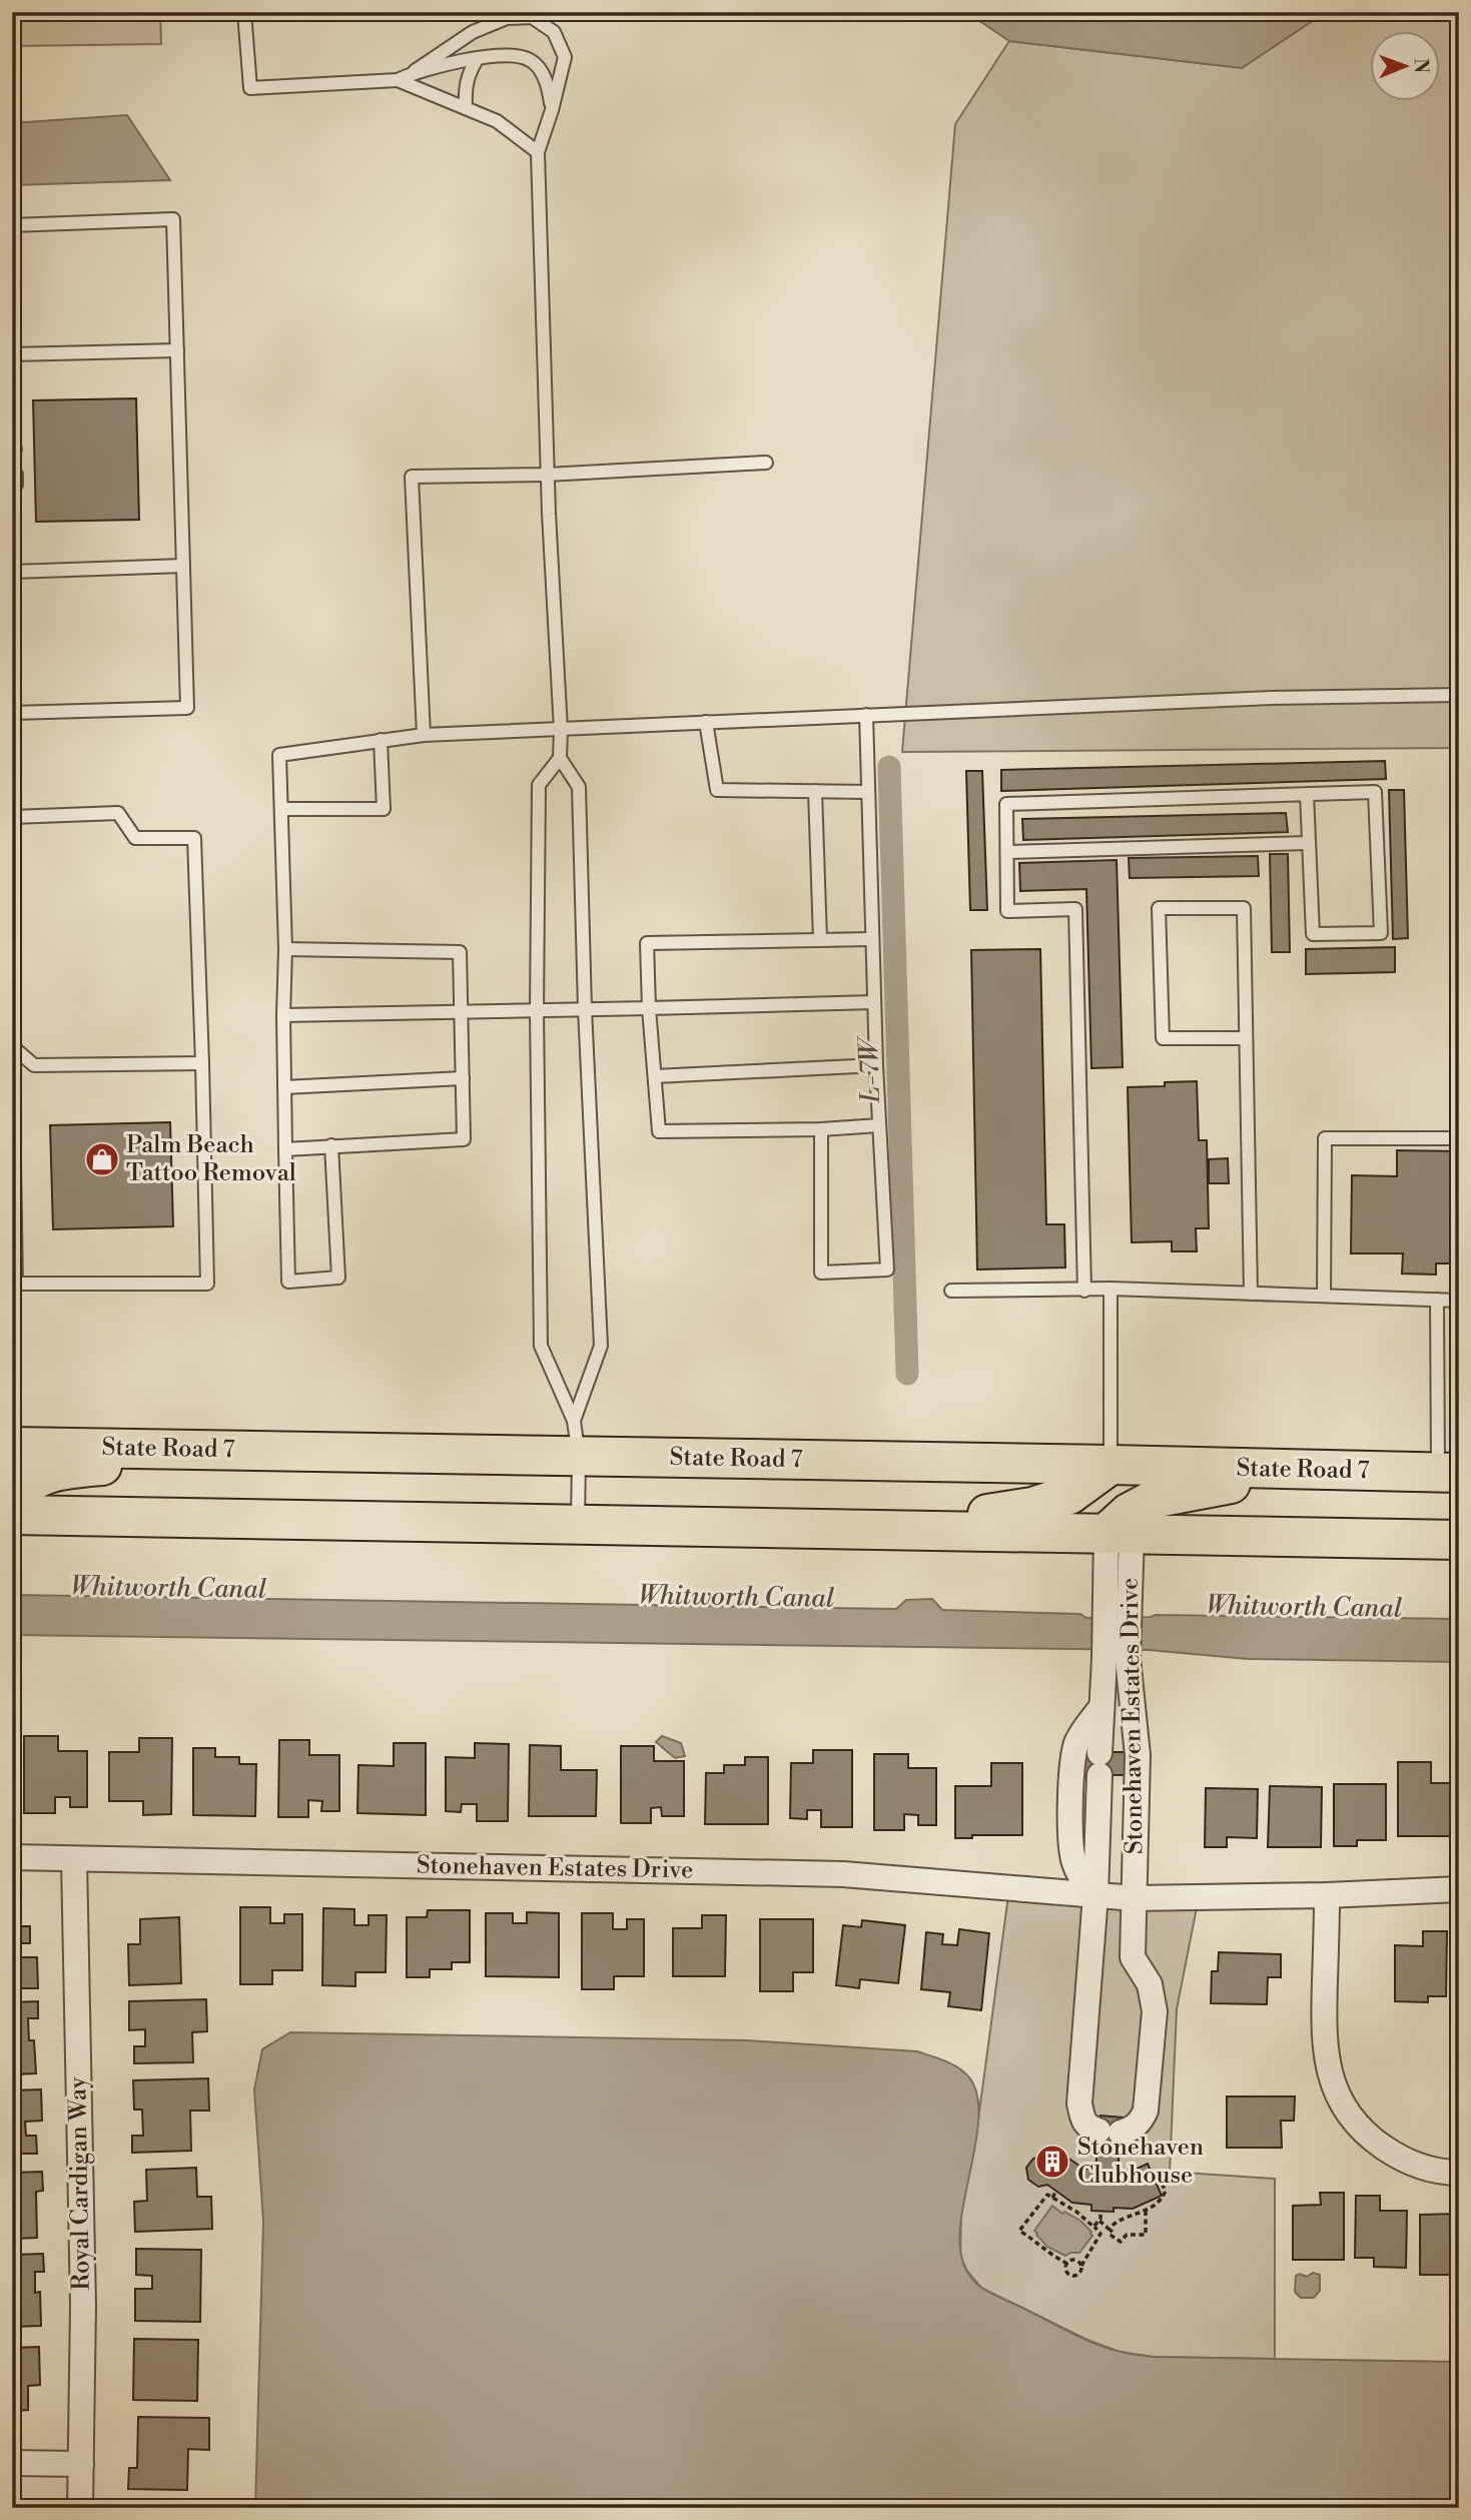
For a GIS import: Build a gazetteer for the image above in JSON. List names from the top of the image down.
{
  "streets": {
    "main road": ["State Road 7"],
    "street": ["Stonehaven Estates Drive", "Royal Cardigan Way"]
  },
  "crossings": [
    ["Stonehaven Estates Drive", "Royal Cardigan Way"]
  ],
  "water": ["L-7W", "Whitworth Canal"],
  "places": {
    "shop": ["Palm Beach Tattoo Removal"],
    "building": ["Stonehaven Clubhouse"]
  },
  "north": "right"
}
